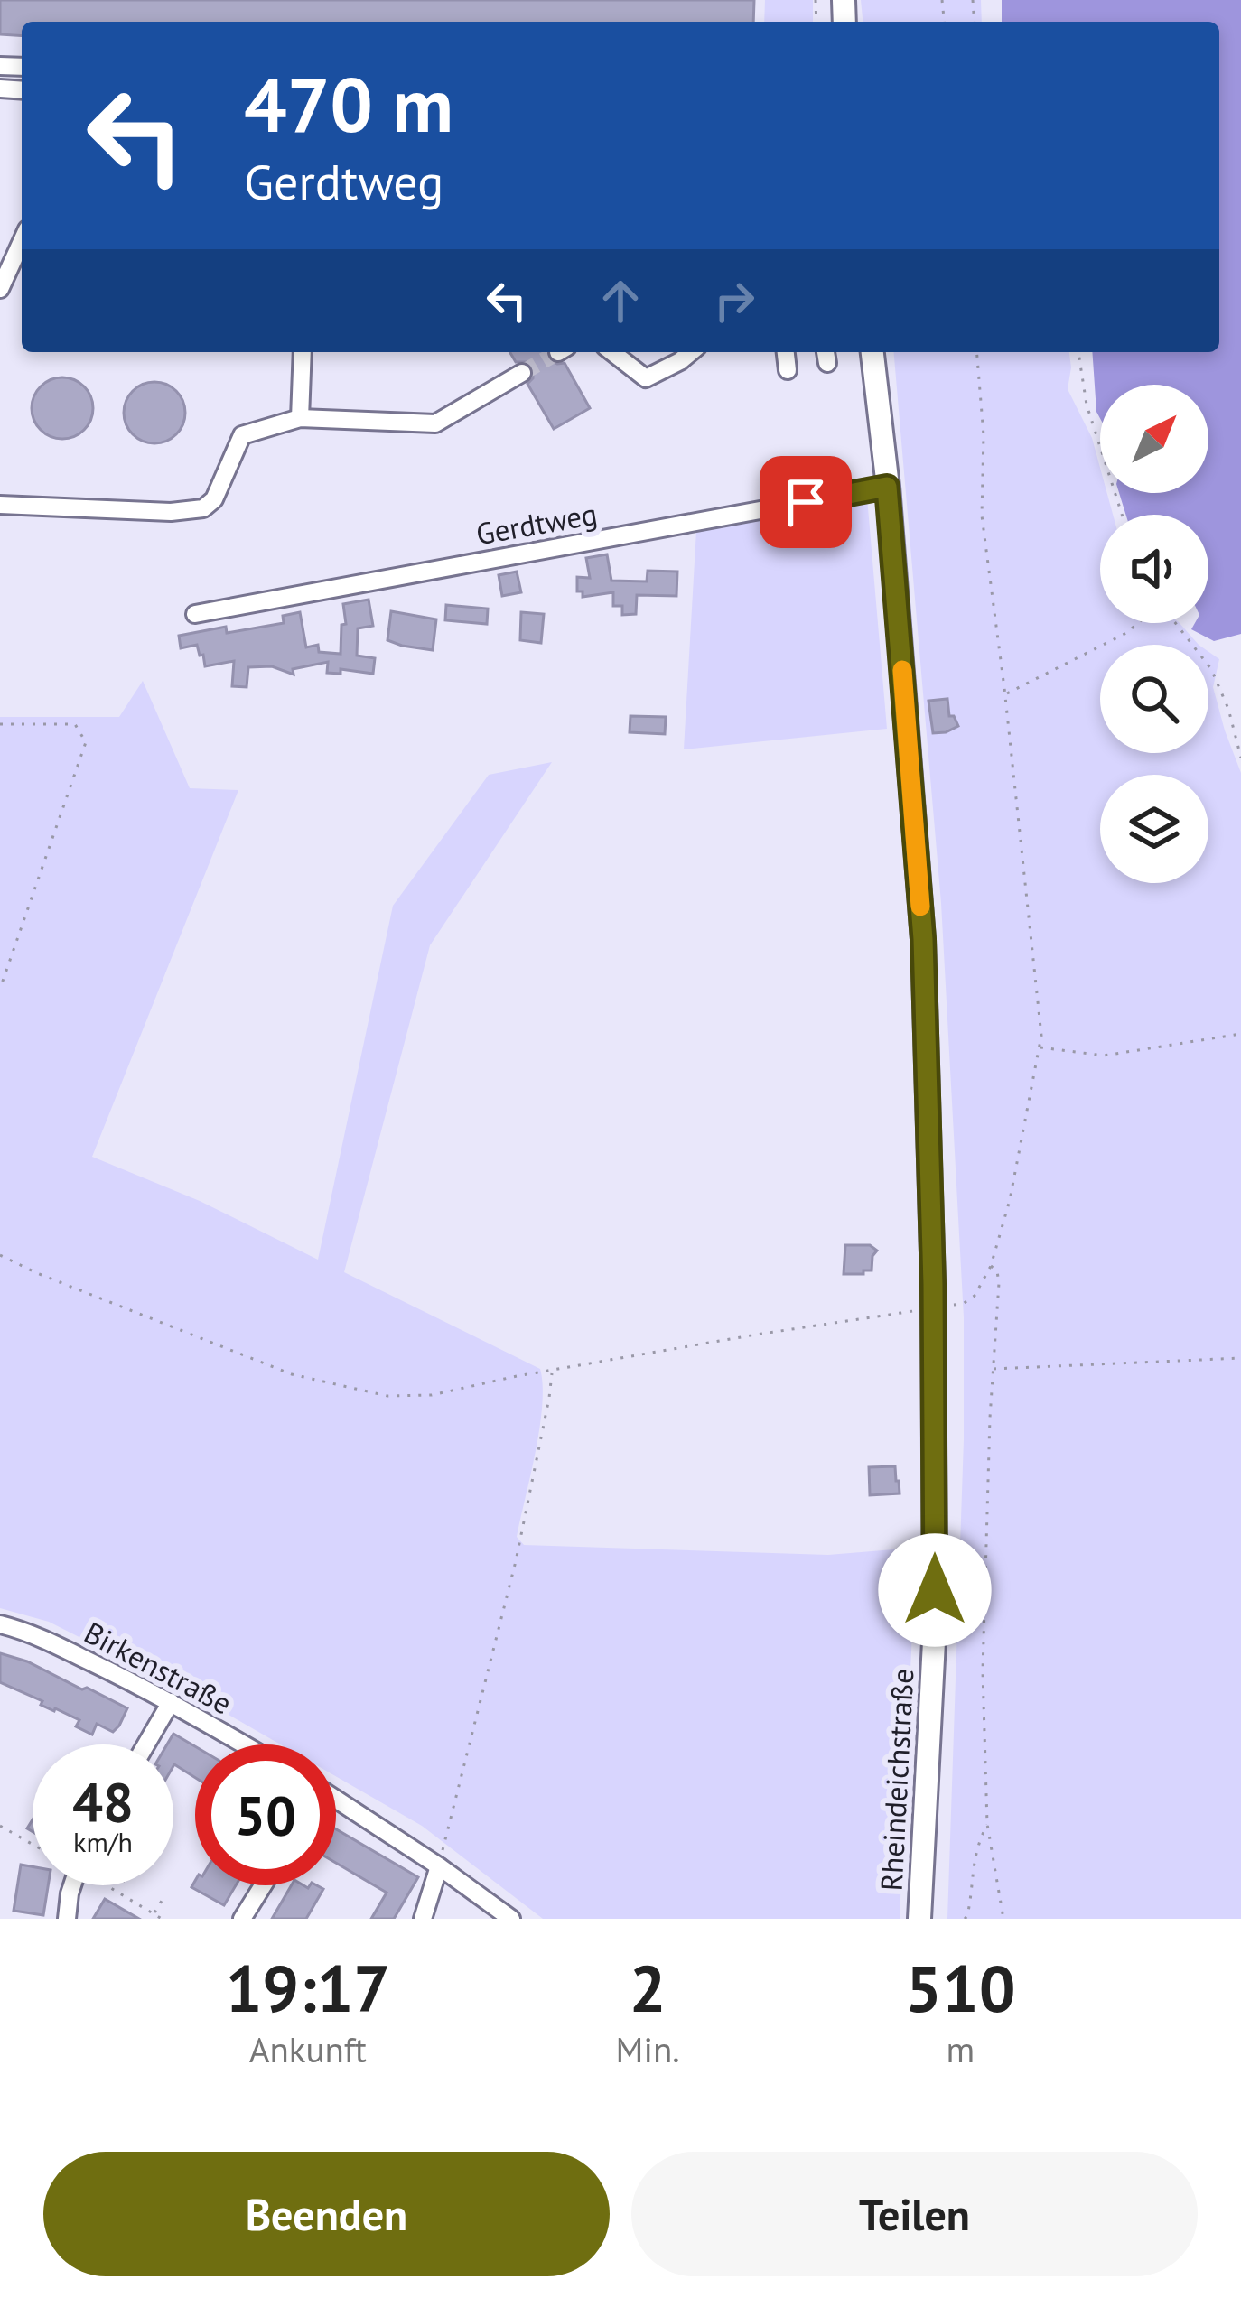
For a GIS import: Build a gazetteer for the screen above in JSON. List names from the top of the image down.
{
  "streets": {
    "main road": ["Rheindeichstraße"],
    "street": ["Gerdtweg", "Birkenstraße"]
  },
  "crossings": [
    ["Gerdtweg", "Rheindeichstraße"]
  ],
  "north": "top right",
  "page": {
    "turn": ["470 m", "Gerdtweg"],
    "speed": "48 km/h",
    "limit": "50",
    "eta": [
      "19:17",
      "Ankunft",
      "2",
      "Min.",
      "510",
      "m"
    ],
    "buttons": ["Beenden", "Teilen"]
  }
}
